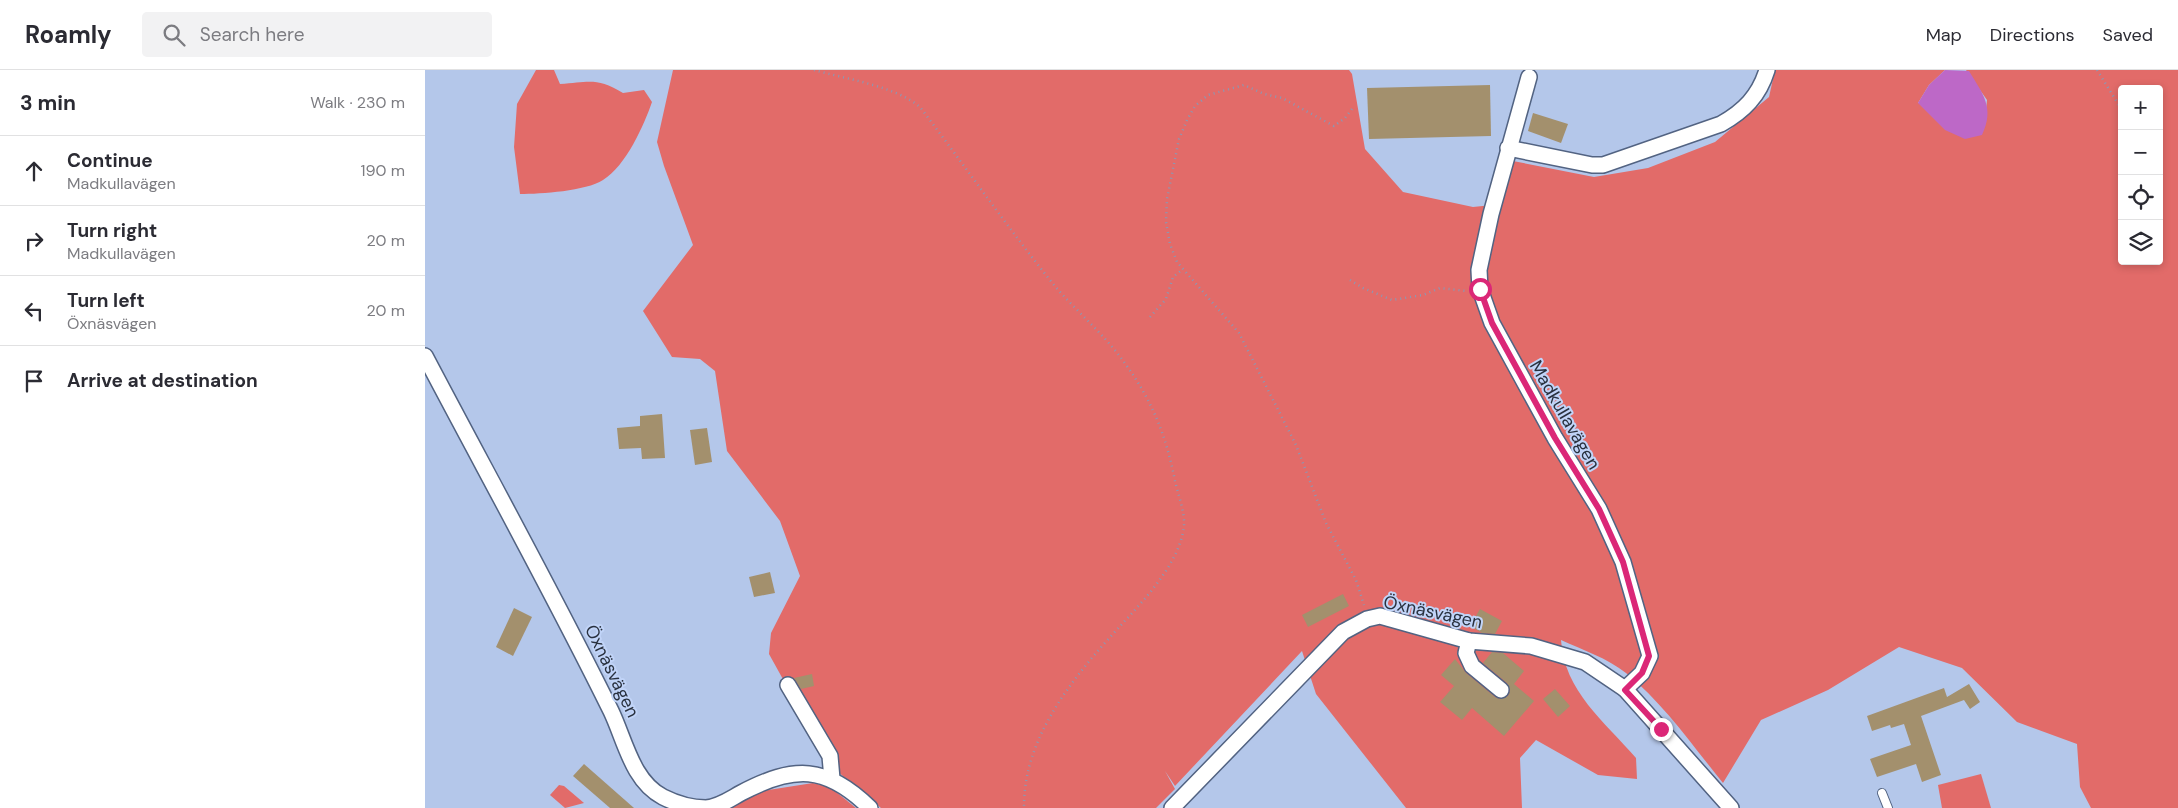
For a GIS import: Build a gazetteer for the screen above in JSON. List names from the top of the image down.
{
  "streets": {
    "street": ["Madkullavägen", "Öxnäsvägen"]
  },
  "crossings": [
    ["Madkullavägen", "Öxnäsvägen"]
  ],
  "page": {
    "header": "Roamly",
    "search": "Search here",
    "nav": ["Map", "Directions", "Saved"],
    "heading": ["3 min", "Walk · 230 m"],
    "map_buttons": ["+", "−"],
    "list": [
      ["Continue", "Madkullavägen", "190 m"],
      ["Turn right", "Madkullavägen", "20 m"],
      ["Turn left", "Öxnäsvägen", "20 m"],
      "Arrive at destination"
    ]
  }
}
